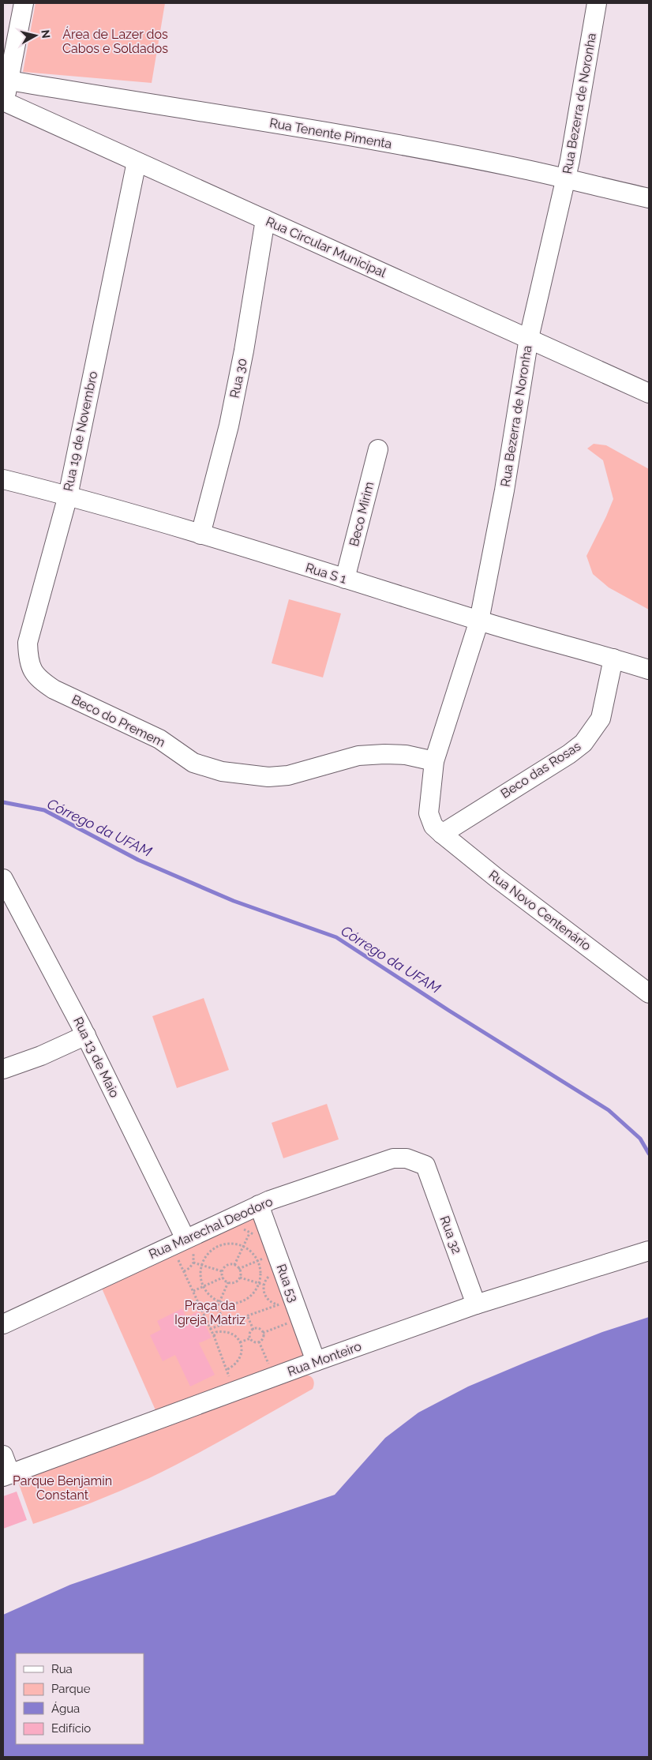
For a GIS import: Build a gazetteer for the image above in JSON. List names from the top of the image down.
{
  "streets": {
    "street": [
      "Rua Bezerra de Noronha",
      "Rua Tenente Pimenta",
      "Rua Circular Municipal",
      "Rua 30",
      "Rua 19 de Novembro",
      "Beco Mirim",
      "Rua S 1",
      "Beco do Premem",
      "Beco das Rosas",
      "Rua Novo Centenário",
      "Rua 13 de Maio",
      "Rua Marechal Deodoro",
      "Rua 32",
      "Rua 53",
      "Rua Monteiro"
    ]
  },
  "crossings": [
    ["Rua Bezerra de Noronha", "Rua Tenente Pimenta"],
    ["Rua Bezerra de Noronha", "Rua Circular Municipal"],
    ["Rua Bezerra de Noronha", "Rua S 1"],
    ["Rua Bezerra de Noronha", "Beco do Premem"],
    ["Rua Bezerra de Noronha", "Beco das Rosas"],
    ["Rua Bezerra de Noronha", "Rua Novo Centenário"],
    ["Rua Circular Municipal", "Rua 30"],
    ["Rua Circular Municipal", "Rua 19 de Novembro"],
    ["Rua 30", "Rua S 1"],
    ["Rua 19 de Novembro", "Rua S 1"],
    ["Rua 19 de Novembro", "Beco do Premem"],
    ["Beco Mirim", "Rua S 1"],
    ["Rua S 1", "Beco das Rosas"],
    ["Beco das Rosas", "Rua Novo Centenário"],
    ["Rua 13 de Maio", "Rua Marechal Deodoro"],
    ["Rua Marechal Deodoro", "Rua 32"],
    ["Rua Marechal Deodoro", "Rua 53"],
    ["Rua 32", "Rua Monteiro"],
    ["Rua 53", "Rua Monteiro"]
  ],
  "water": ["Córrego da UFAM"],
  "parks": ["Área de Lazer dos Cabos e Soldados", "Praça da Igreja Matriz", "Parque Benjamin Constant"],
  "legend": [
    "Rua",
    "Parque",
    "Água",
    "Edifício"
  ],
  "north": "right"
}
